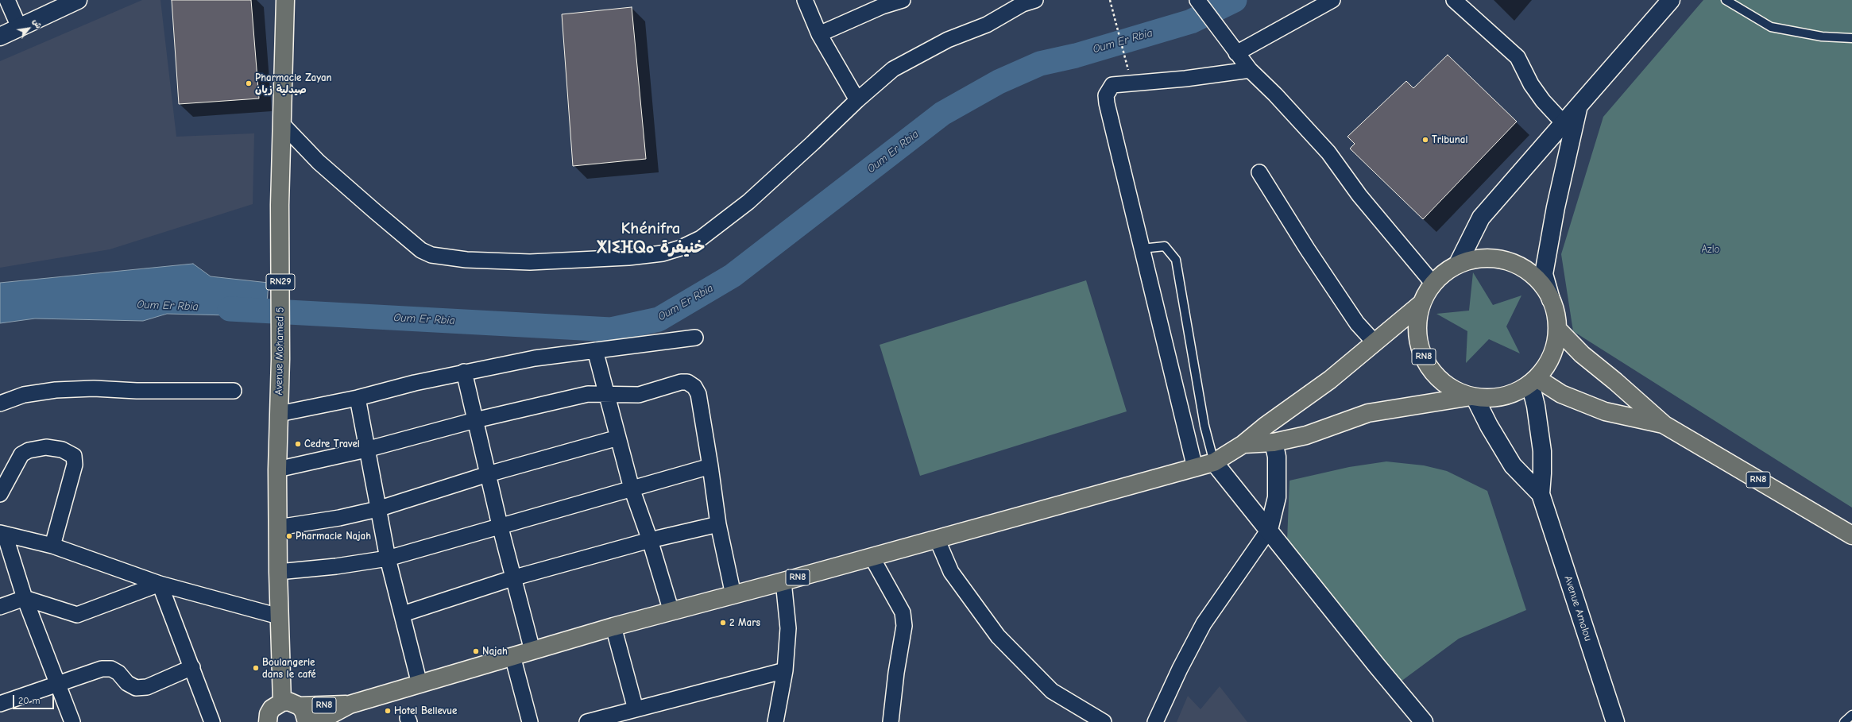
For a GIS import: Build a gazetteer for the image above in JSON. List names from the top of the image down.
{
  "streets": {
    "main road": ["RN29", "Avenue Mohamed 5", "RN8"],
    "street": ["Avenue Amalou"]
  },
  "districts": ["Khénifra ⵅⵏⵉⴼⵕⴰ خنيفرة"],
  "water": ["Oum Er Rbia"],
  "parks": ["Azlo"],
  "places": [
    "Pharmacie Zayan صيدلية زيان",
    "Tribunal",
    "Cedre Travel",
    "Pharmacie Najah",
    "2 Mars",
    "Najah",
    "Boulangerie dans le café",
    "Hotel Bellevue"
  ],
  "scale_bar": "20 m",
  "north": "top right"
}
